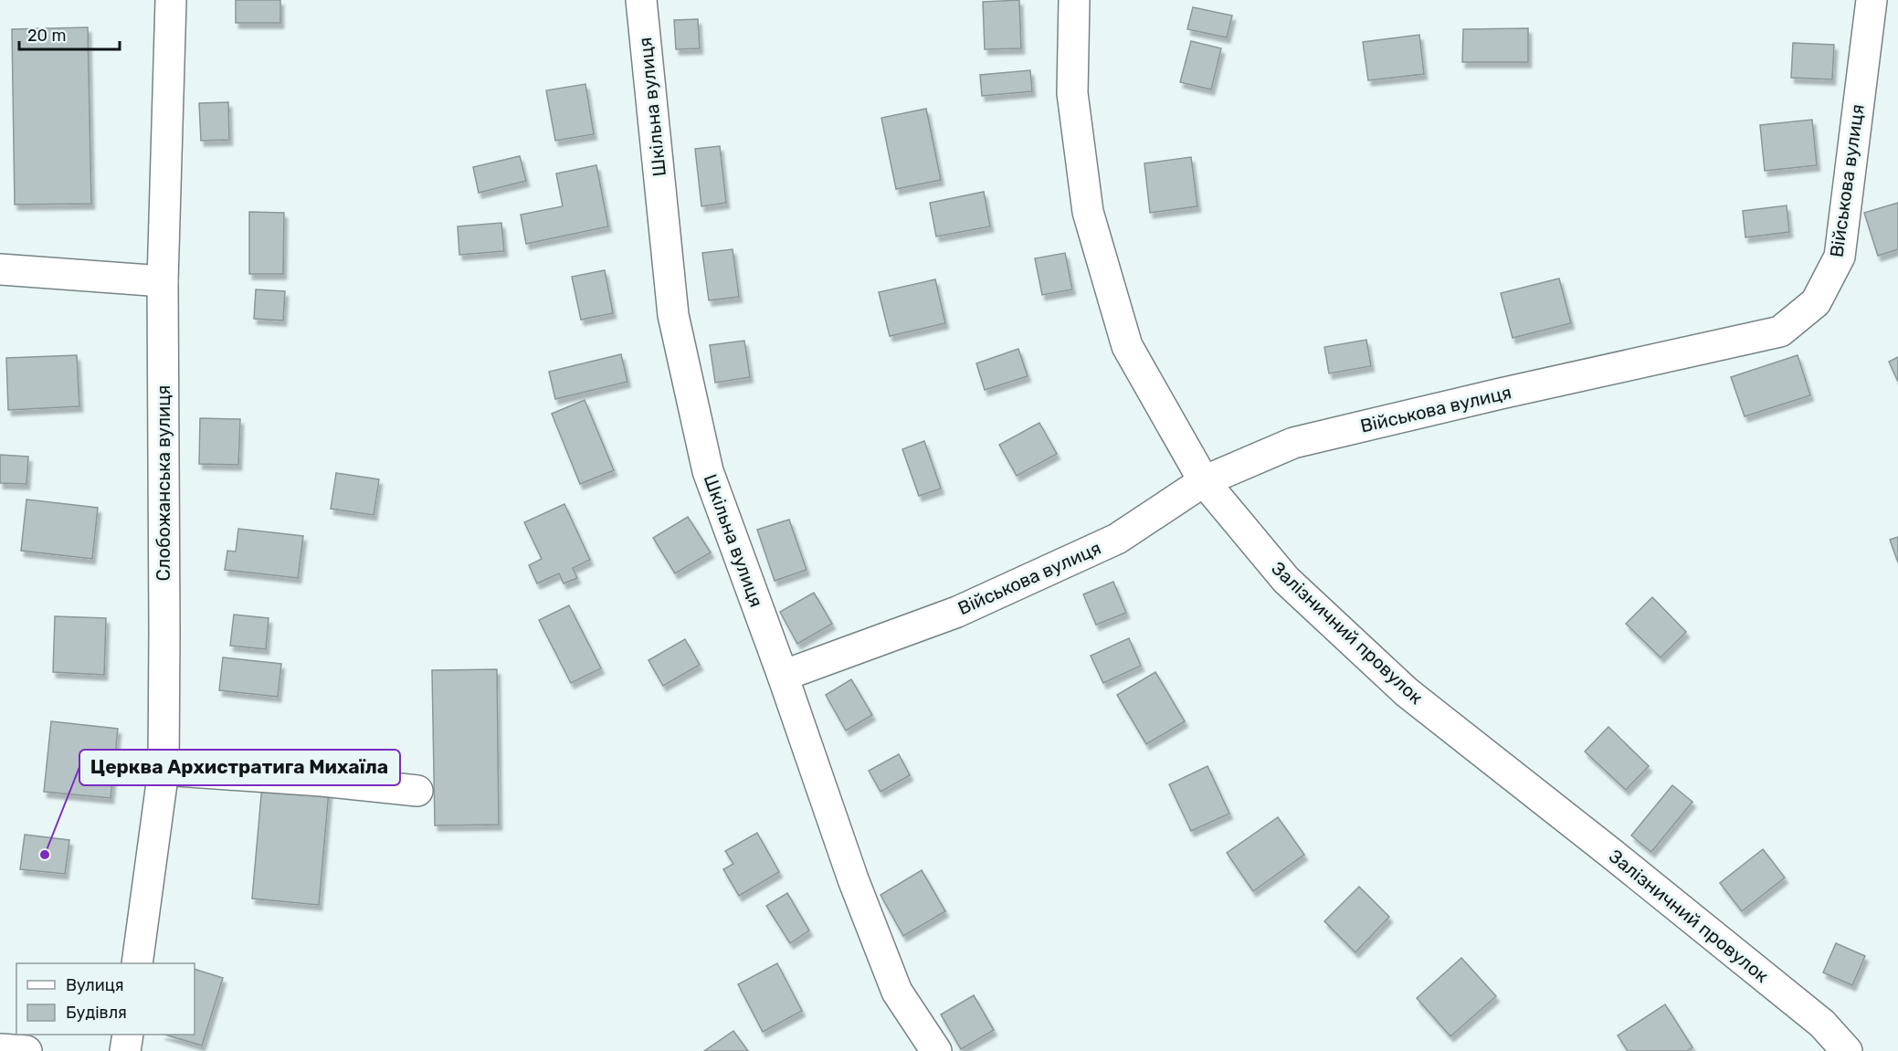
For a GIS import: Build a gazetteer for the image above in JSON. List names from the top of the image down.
{
  "streets": {
    "street": [
      "Шкільна вулиця",
      "Військова вулиця",
      "Слобожанська вулиця",
      "Залізничний провулок"
    ]
  },
  "crossings": [
    ["Шкільна вулиця", "Військова вулиця"],
    ["Військова вулиця", "Залізничний провулок"]
  ],
  "places": ["Церква Архистратига Михаїла"],
  "legend": ["Вулиця", "Будівля"],
  "scale_bar": "20 m"
}
